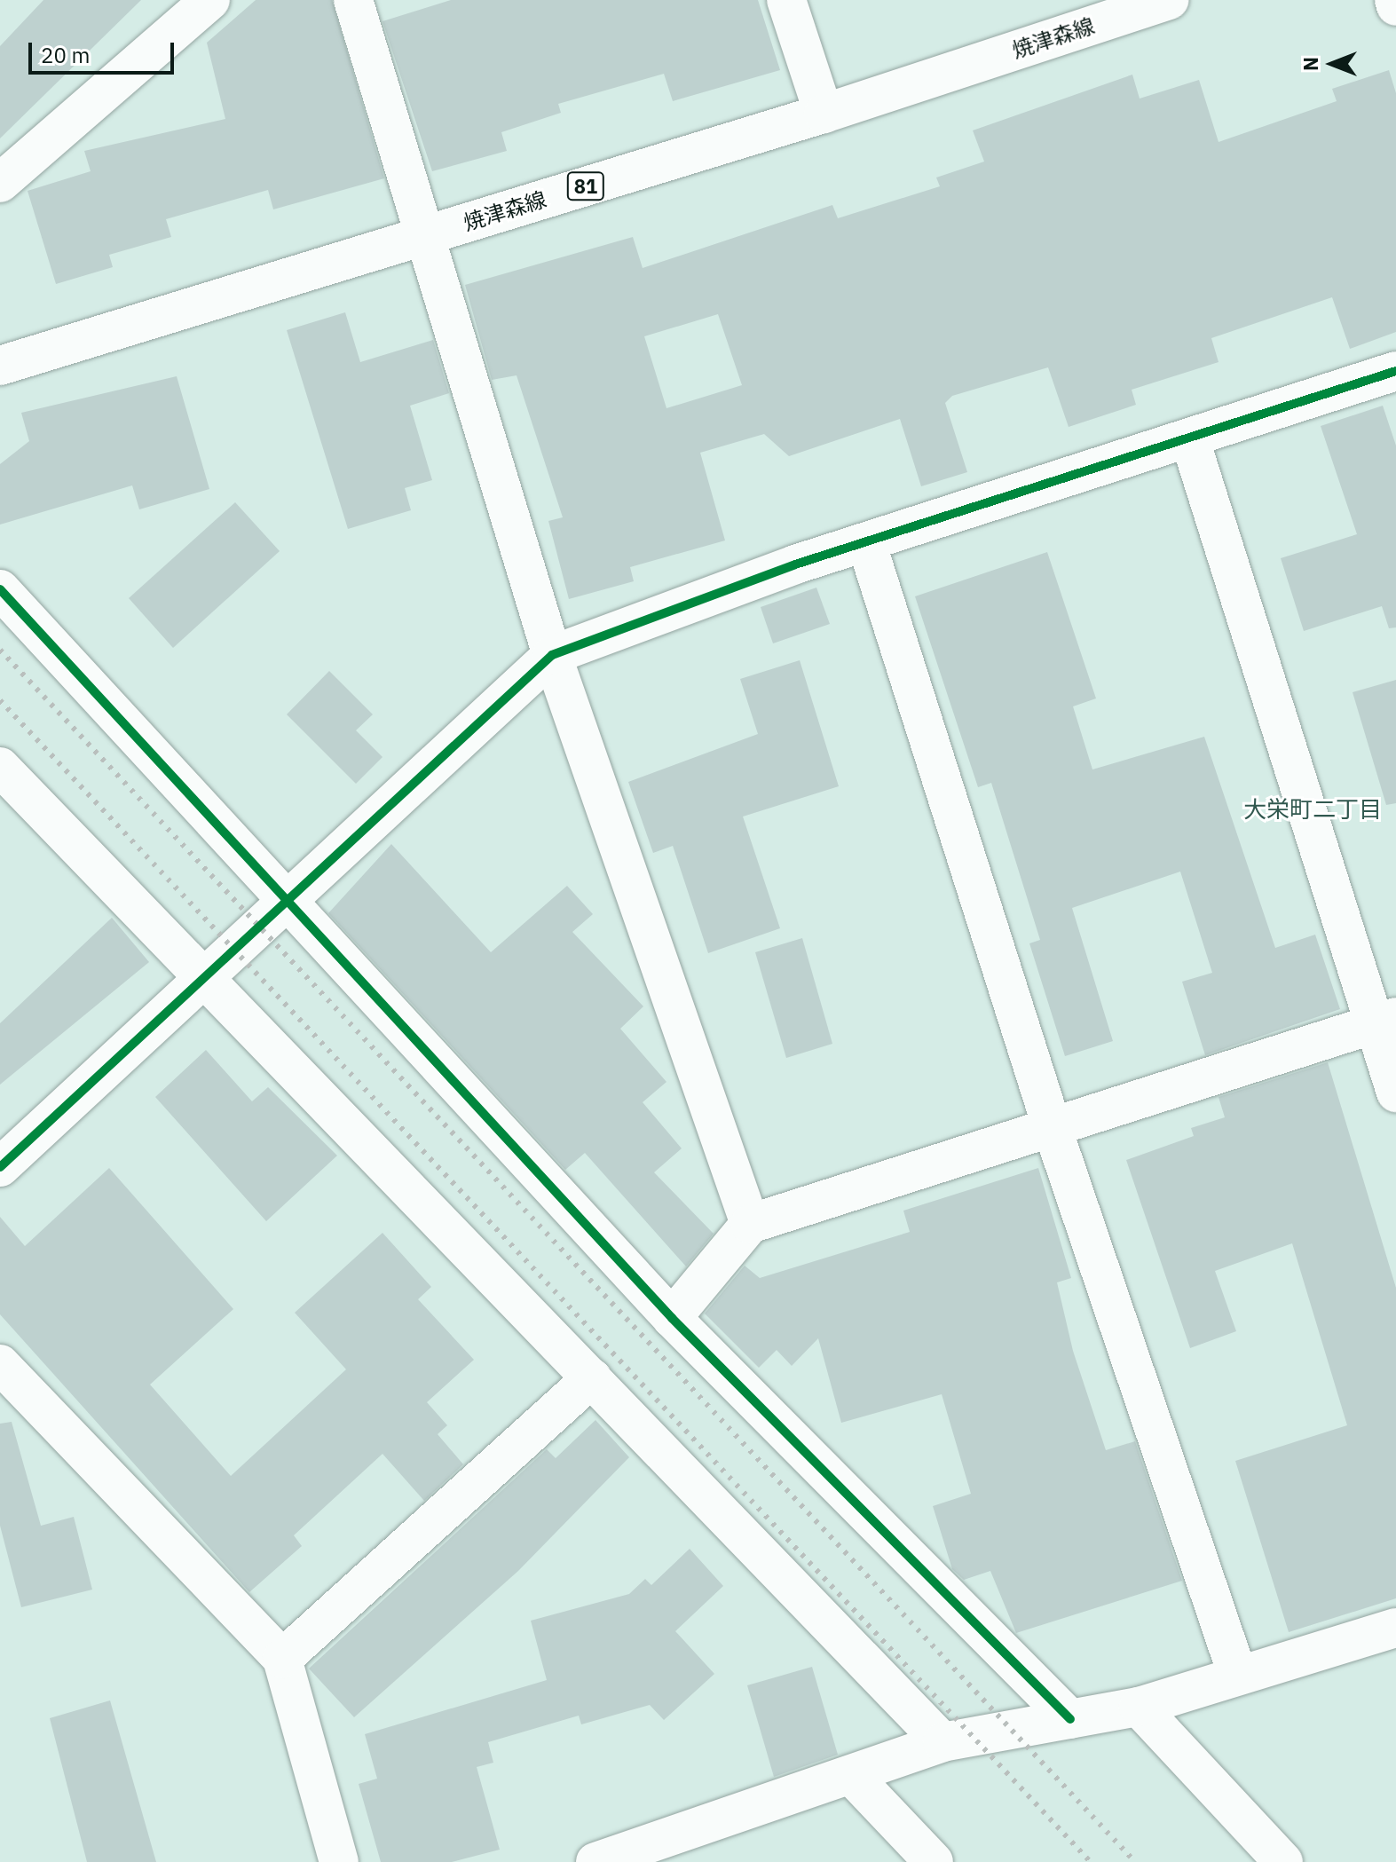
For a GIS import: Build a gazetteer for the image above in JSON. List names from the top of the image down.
{
  "streets": {
    "street": ["焼津森線", "81"]
  },
  "districts": ["大栄町二丁目"],
  "scale_bar": "20 m",
  "north": "left"
}
